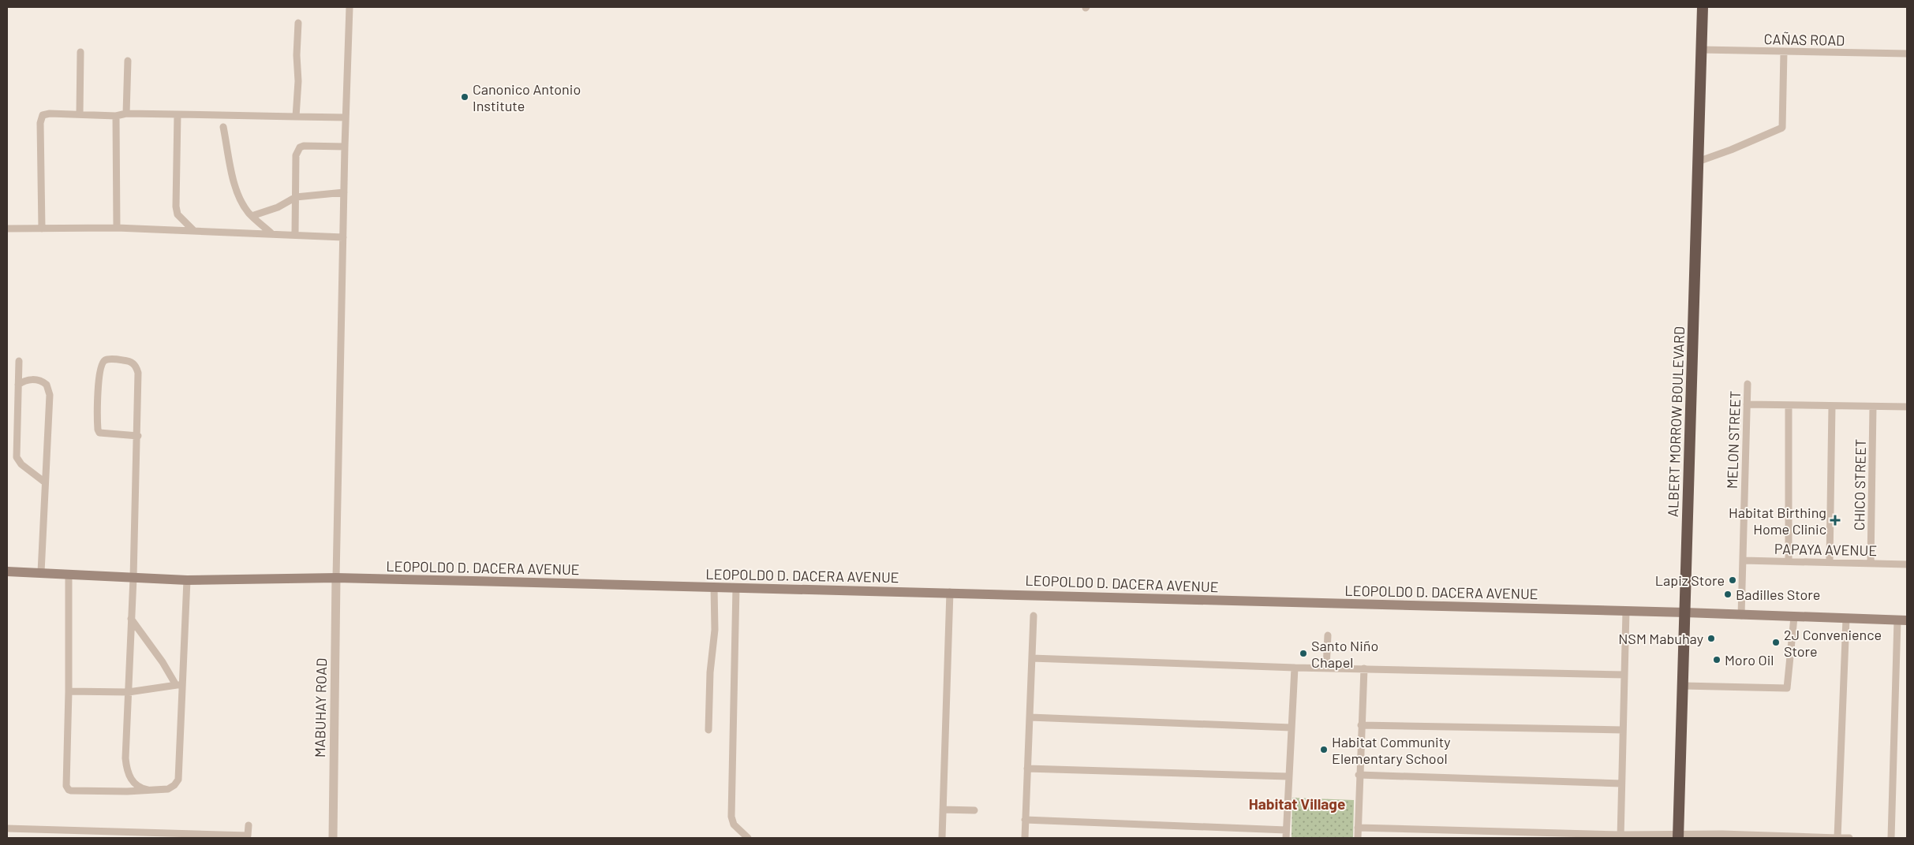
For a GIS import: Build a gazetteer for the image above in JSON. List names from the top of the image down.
{
  "streets": {
    "highway": ["ALBERT MORROW BOULEVARD"],
    "main road": ["LEOPOLDO D. DACERA AVENUE"],
    "street": [
      "CAÑAS ROAD",
      "MELON STREET",
      "CHICO STREET",
      "PAPAYA AVENUE",
      "MABUHAY ROAD"
    ]
  },
  "crossings": [
    ["CAÑAS ROAD", "ALBERT MORROW BOULEVARD"],
    ["ALBERT MORROW BOULEVARD", "LEOPOLDO D. DACERA AVENUE"],
    ["MELON STREET", "PAPAYA AVENUE"],
    ["MELON STREET", "LEOPOLDO D. DACERA AVENUE"],
    ["CHICO STREET", "PAPAYA AVENUE"],
    ["LEOPOLDO D. DACERA AVENUE", "MABUHAY ROAD"]
  ],
  "districts": ["Habitat Village"],
  "places": {
    "other": [
      "Canonico Antonio Institute",
      "Lapiz Store",
      "Badilles Store",
      "NSM Mabuhay",
      "2J Convenience Store",
      "Santo Niño Chapel",
      "Moro Oil",
      "Habitat Community Elementary School"
    ],
    "health": ["Habitat Birthing Home Clinic"]
  }
}
